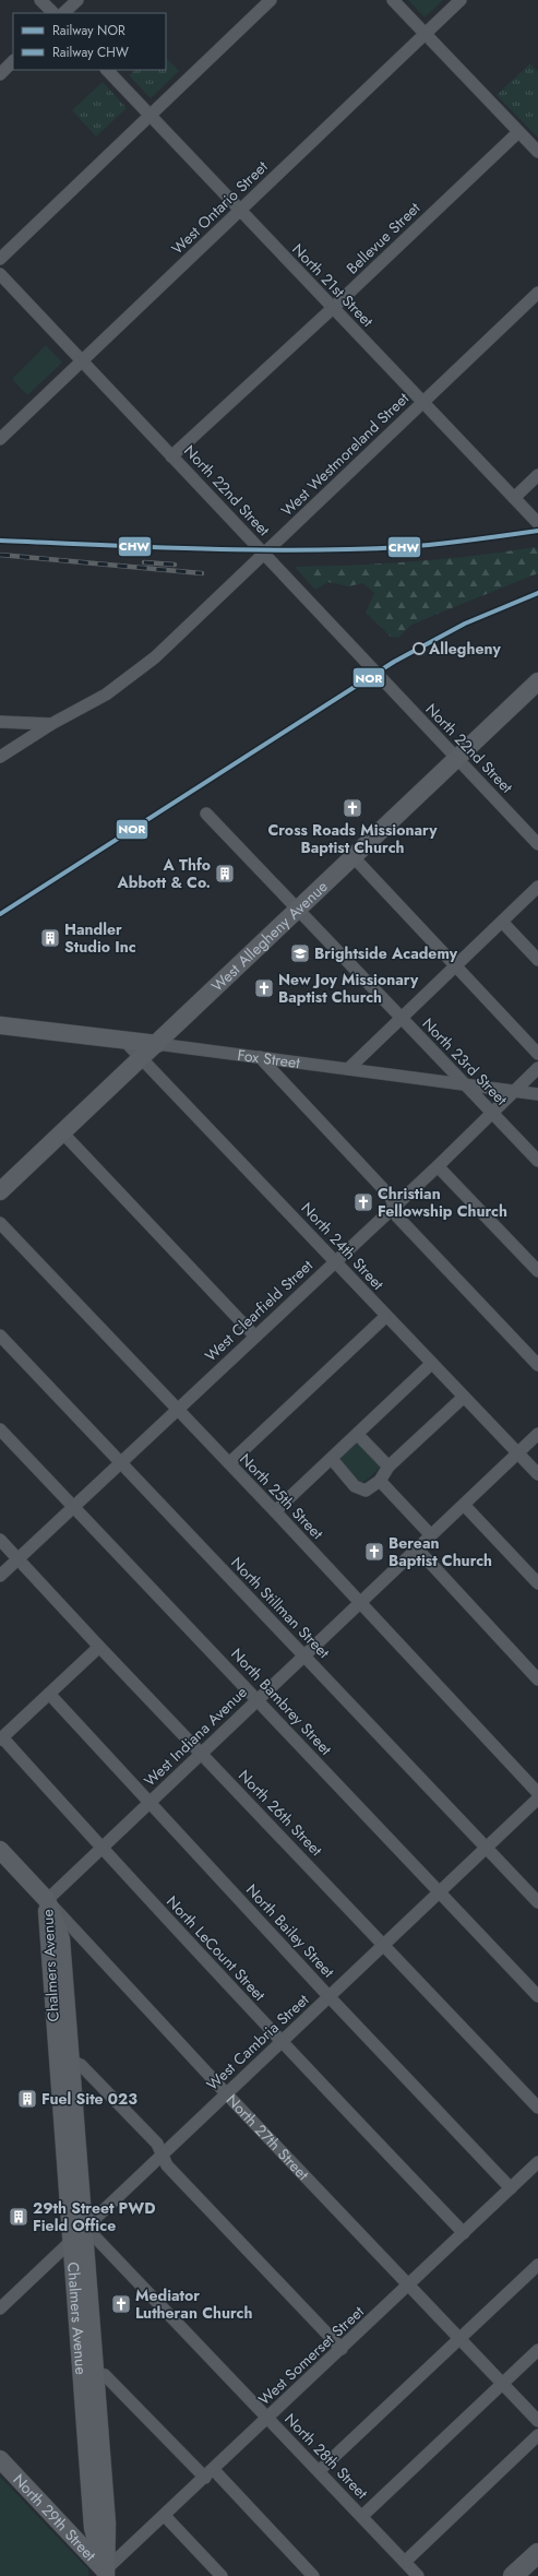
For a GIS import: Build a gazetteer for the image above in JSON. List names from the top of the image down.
{
  "streets": {
    "street": [
      "West Ontario Street",
      "Bellevue Street",
      "North 21st Street",
      "West Westmoreland Street",
      "North 22nd Street",
      "West Allegheny Avenue",
      "Fox Street",
      "North 23rd Street",
      "North 24th Street",
      "West Clearfield Street",
      "North 25th Street",
      "North Stillman Street",
      "North Bambrey Street",
      "West Indiana Avenue",
      "North 26th Street",
      "North Bailey Street",
      "North LeCount Street",
      "Chalmers Avenue",
      "West Cambria Street",
      "North 27th Street",
      "West Somerset Street",
      "North 28th Street",
      "North 29th Street"
    ]
  },
  "crossings": [
    ["West Ontario Street", "North 21st Street"],
    ["West Ontario Street", "North 22nd Street"],
    ["Bellevue Street", "North 21st Street"],
    ["Bellevue Street", "North 22nd Street"],
    ["North 21st Street", "West Westmoreland Street"],
    ["West Westmoreland Street", "North 22nd Street"],
    ["North 22nd Street", "West Allegheny Avenue"],
    ["West Allegheny Avenue", "Fox Street"],
    ["West Allegheny Avenue", "North 23rd Street"],
    ["West Allegheny Avenue", "North 24th Street"],
    ["Fox Street", "North 23rd Street"],
    ["Fox Street", "North 24th Street"],
    ["Fox Street", "West Clearfield Street"],
    ["North 23rd Street", "West Clearfield Street"],
    ["North 24th Street", "West Clearfield Street"],
    ["North 24th Street", "West Indiana Avenue"],
    ["West Clearfield Street", "North 25th Street"],
    ["West Clearfield Street", "North Stillman Street"],
    ["West Clearfield Street", "North Bambrey Street"],
    ["West Clearfield Street", "North 26th Street"],
    ["North 25th Street", "West Indiana Avenue"],
    ["North Stillman Street", "West Indiana Avenue"],
    ["North Stillman Street", "West Cambria Street"],
    ["North Bambrey Street", "West Indiana Avenue"],
    ["North Bambrey Street", "West Cambria Street"],
    ["West Indiana Avenue", "North 26th Street"],
    ["West Indiana Avenue", "North Bailey Street"],
    ["West Indiana Avenue", "North LeCount Street"],
    ["West Indiana Avenue", "Chalmers Avenue"],
    ["West Indiana Avenue", "North 27th Street"],
    ["North 26th Street", "West Cambria Street"],
    ["North Bailey Street", "West Cambria Street"],
    ["North Bailey Street", "West Somerset Street"],
    ["North LeCount Street", "West Cambria Street"],
    ["North LeCount Street", "West Somerset Street"],
    ["Chalmers Avenue", "West Cambria Street"],
    ["Chalmers Avenue", "North 27th Street"],
    ["Chalmers Avenue", "West Somerset Street"],
    ["Chalmers Avenue", "North 28th Street"],
    ["Chalmers Avenue", "North 29th Street"],
    ["West Cambria Street", "North 27th Street"],
    ["West Cambria Street", "North 28th Street"],
    ["North 27th Street", "West Somerset Street"],
    ["West Somerset Street", "North 28th Street"],
    ["West Somerset Street", "North 29th Street"]
  ],
  "places": {
    "other": ["Allegheny"],
    "church": [
      "Cross Roads Missionary Baptist Church",
      "New Joy Missionary Baptist Church",
      "Christian Fellowship Church",
      "Berean Baptist Church",
      "Mediator Lutheran Church"
    ],
    "building": [
      "A Thfo Abbott & Co.",
      "Handler Studio Inc",
      "Fuel Site 023",
      "29th Street PWD Field Office"
    ],
    "school or university": ["Brightside Academy"]
  },
  "lines": ["rail line CHW", "rail line NOR"],
  "legend": ["Railway NOR", "Railway CHW"]
}
